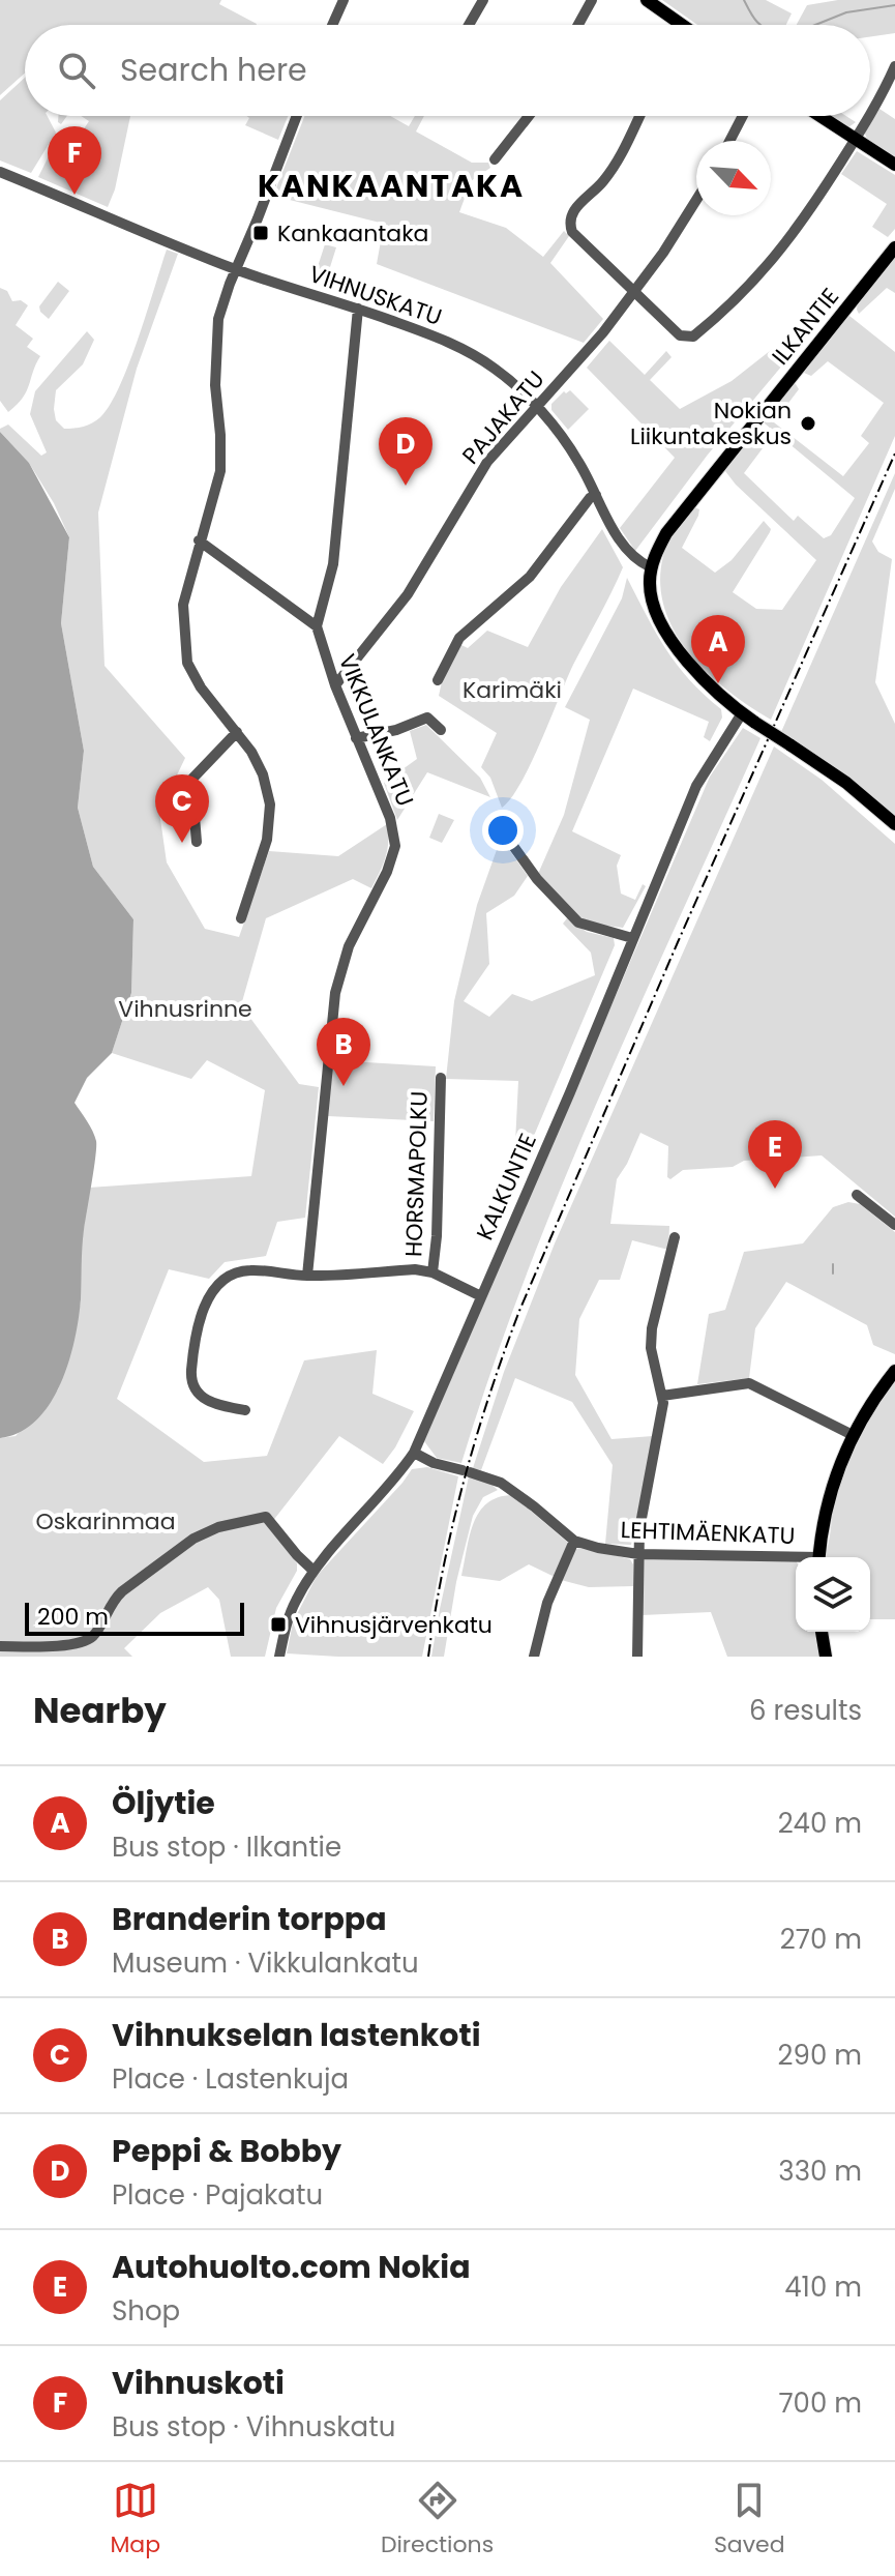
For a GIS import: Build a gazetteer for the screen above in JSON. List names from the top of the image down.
{
  "streets": {
    "main road": ["ILKANTIE"],
    "street": [
      "VIHNUSKATU",
      "PAJAKATU",
      "VIKKULANKATU",
      "HORSMAPOLKU",
      "KALKUNTIE",
      "LEHTIMÄENKATU"
    ]
  },
  "crossings": [
    ["VIHNUSKATU", "ILKANTIE"],
    ["VIHNUSKATU", "PAJAKATU"],
    ["PAJAKATU", "VIKKULANKATU"],
    ["KALKUNTIE", "LEHTIMÄENKATU"]
  ],
  "districts": ["KANKAANTAKA"],
  "parks": ["Karimäki", "Vihnusrinne", "Oskarinmaa"],
  "places": {
    "transit": ["Kankaantaka", "Vihnusjärvenkatu"],
    "other": ["Nokian Liikuntakeskus"]
  },
  "scale_bar": "200 m",
  "north": "bottom right",
  "page": {
    "search": "Search here",
    "pins": [
      "F",
      "D",
      "A",
      "C",
      "B",
      "E"
    ],
    "scale": "200 m",
    "heading": ["Nearby", "6 results"],
    "list": [
      {
        "mark": "A",
        "name": "Öljytie",
        "note": "Bus stop · Ilkantie",
        "value": "240 m"
      },
      {
        "mark": "B",
        "name": "Branderin torppa",
        "note": "Museum · Vikkulankatu",
        "value": "270 m"
      },
      {
        "mark": "C",
        "name": "Vihnukselan lastenkoti",
        "note": "Place · Lastenkuja",
        "value": "290 m"
      },
      {
        "mark": "D",
        "name": "Peppi & Bobby",
        "note": "Place · Pajakatu",
        "value": "330 m"
      },
      {
        "mark": "E",
        "name": "Autohuolto.com Nokia",
        "note": "Shop",
        "value": "410 m"
      },
      {
        "mark": "F",
        "name": "Vihnuskoti",
        "note": "Bus stop · Vihnuskatu",
        "value": "700 m"
      }
    ],
    "nav": ["Map", "Directions", "Saved"]
  }
}
